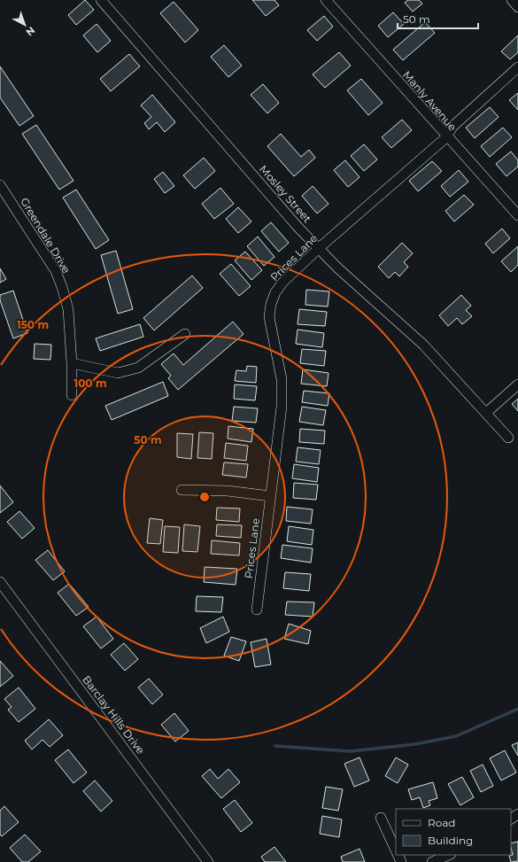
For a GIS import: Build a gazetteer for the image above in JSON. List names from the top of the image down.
{
  "streets": {
    "street": [
      "Manly Avenue",
      "Mosley Street",
      "Greendale Drive",
      "Prices Lane",
      "Barclay Hills Drive"
    ]
  },
  "crossings": [
    ["Manly Avenue", "Prices Lane"],
    ["Mosley Street", "Prices Lane"]
  ],
  "legend": ["Road", "Building"],
  "scale_bar": "50 m",
  "north": "bottom right",
  "rings": ["150 m", "100 m", "50 m"]
}
